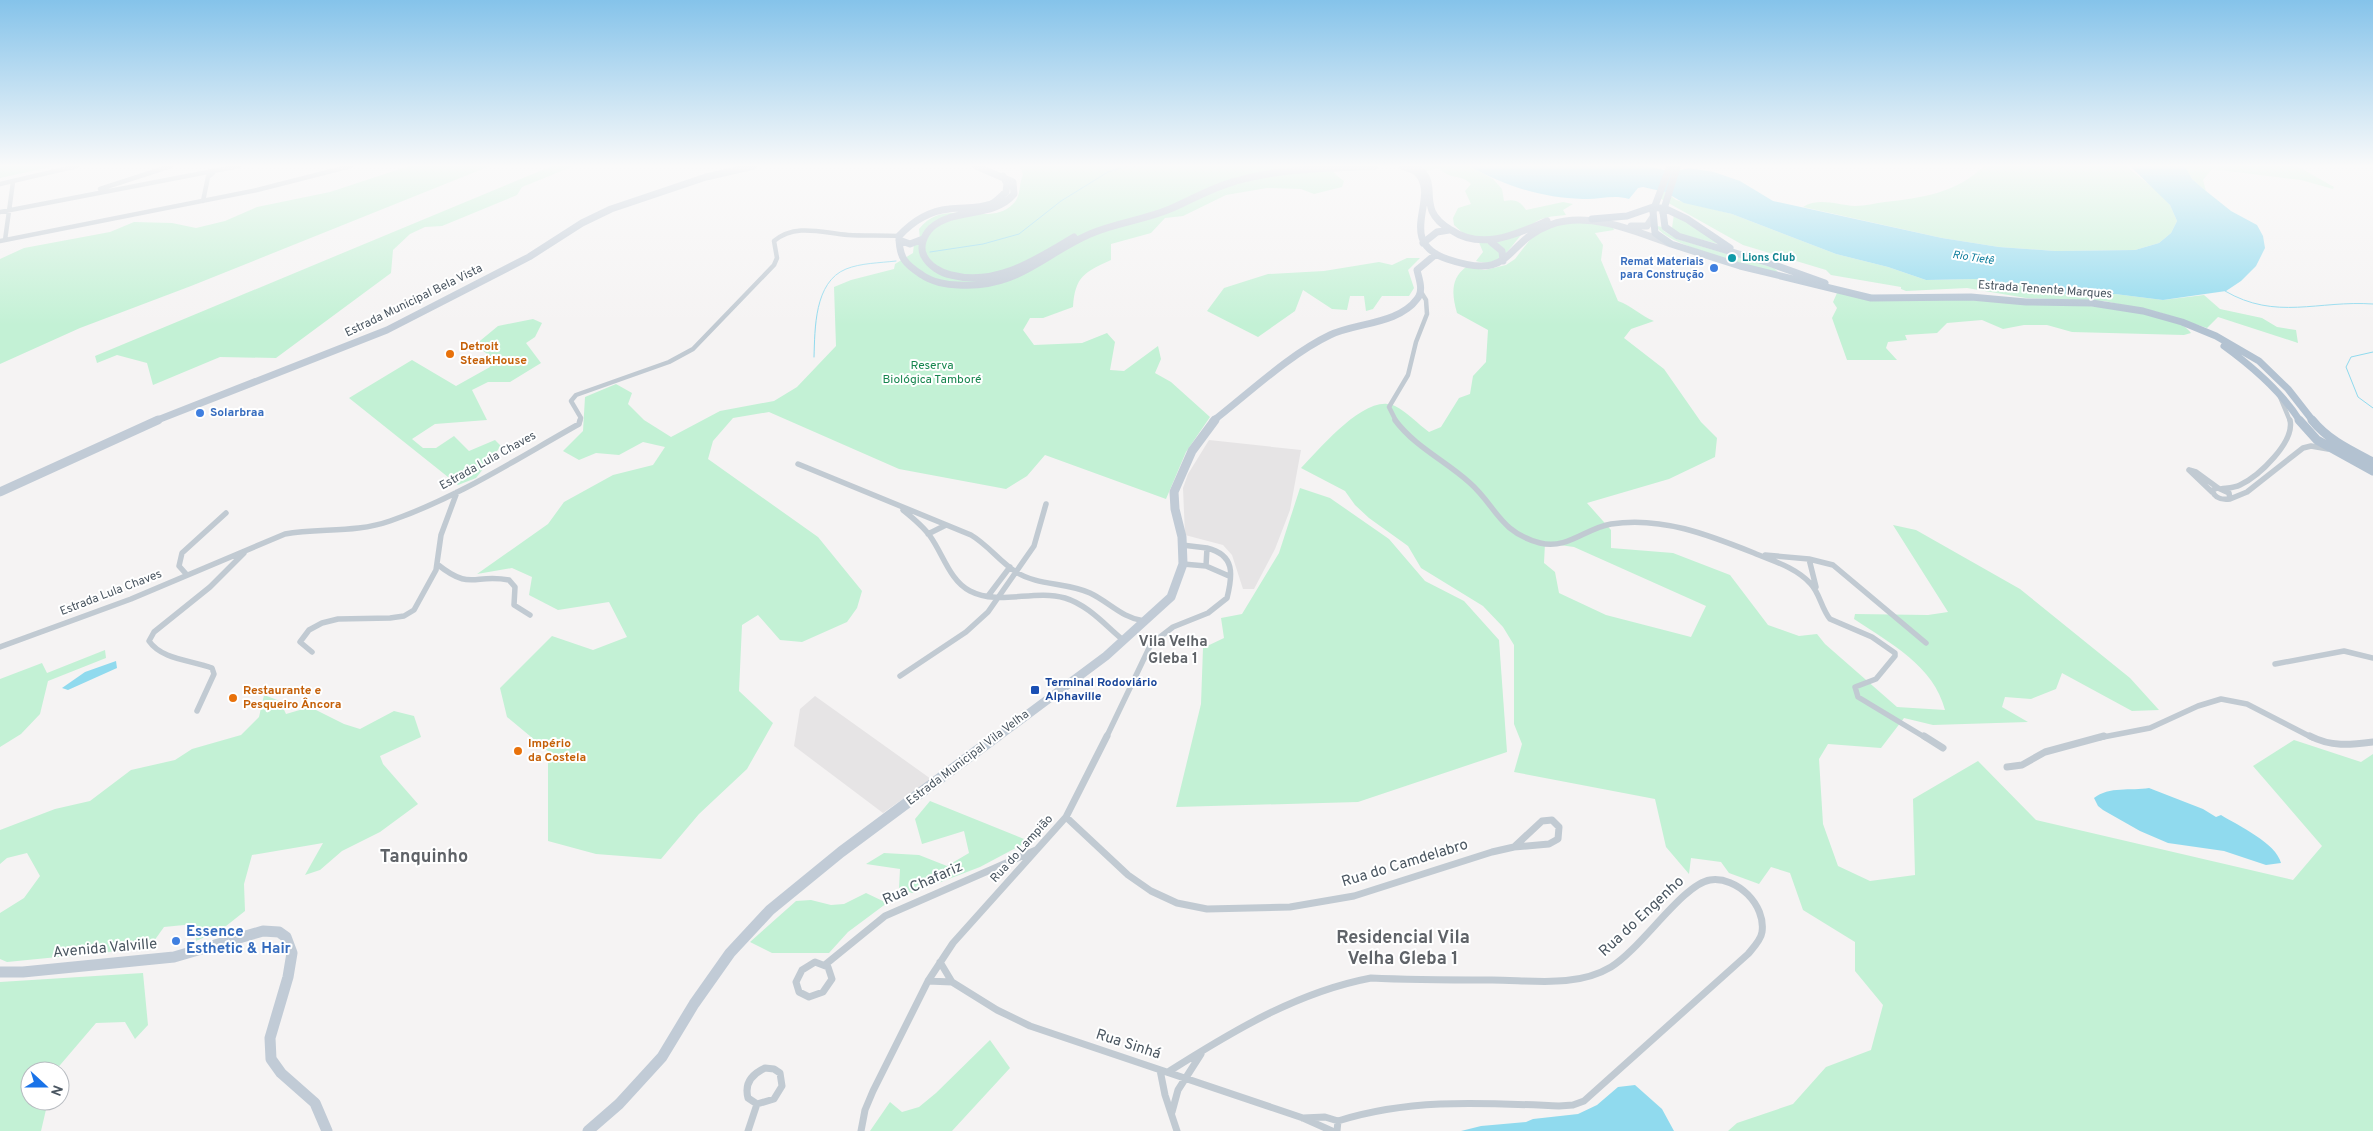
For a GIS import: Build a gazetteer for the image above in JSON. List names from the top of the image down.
{
  "streets": {
    "main road": [
      "Estrada Tenente Marques",
      "Estrada Municipal Bela Vista",
      "Estrada Municipal Vila Velha",
      "Avenida Valville"
    ],
    "street": [
      "Estrada Lula Chaves",
      "Rua do Lampião",
      "Rua do Camdelabro",
      "Rua Chafariz",
      "Rua do Engenho",
      "Rua Sinhá"
    ]
  },
  "crossings": [
    ["Rua do Lampião", "Rua do Camdelabro"],
    ["Rua do Lampião", "Rua Chafariz"],
    ["Rua do Engenho", "Rua Sinhá"]
  ],
  "districts": ["Vila Velha Gleba 1", "Tanquinho", "Residencial Vila Velha Gleba 1"],
  "water": ["Rio Tietê"],
  "parks": ["Reserva Biológica Tamboré"],
  "places": {
    "other": [
      "Lions Club",
      "Remat Materiais para Construção",
      "Detroit SteakHouse",
      "Solarbraa",
      "Restaurante e Pesqueiro Âncora",
      "Império da Costela",
      "Essence Esthetic & Hair"
    ],
    "transit": ["Terminal Rodoviário Alphaville"]
  },
  "north": "right"
}
